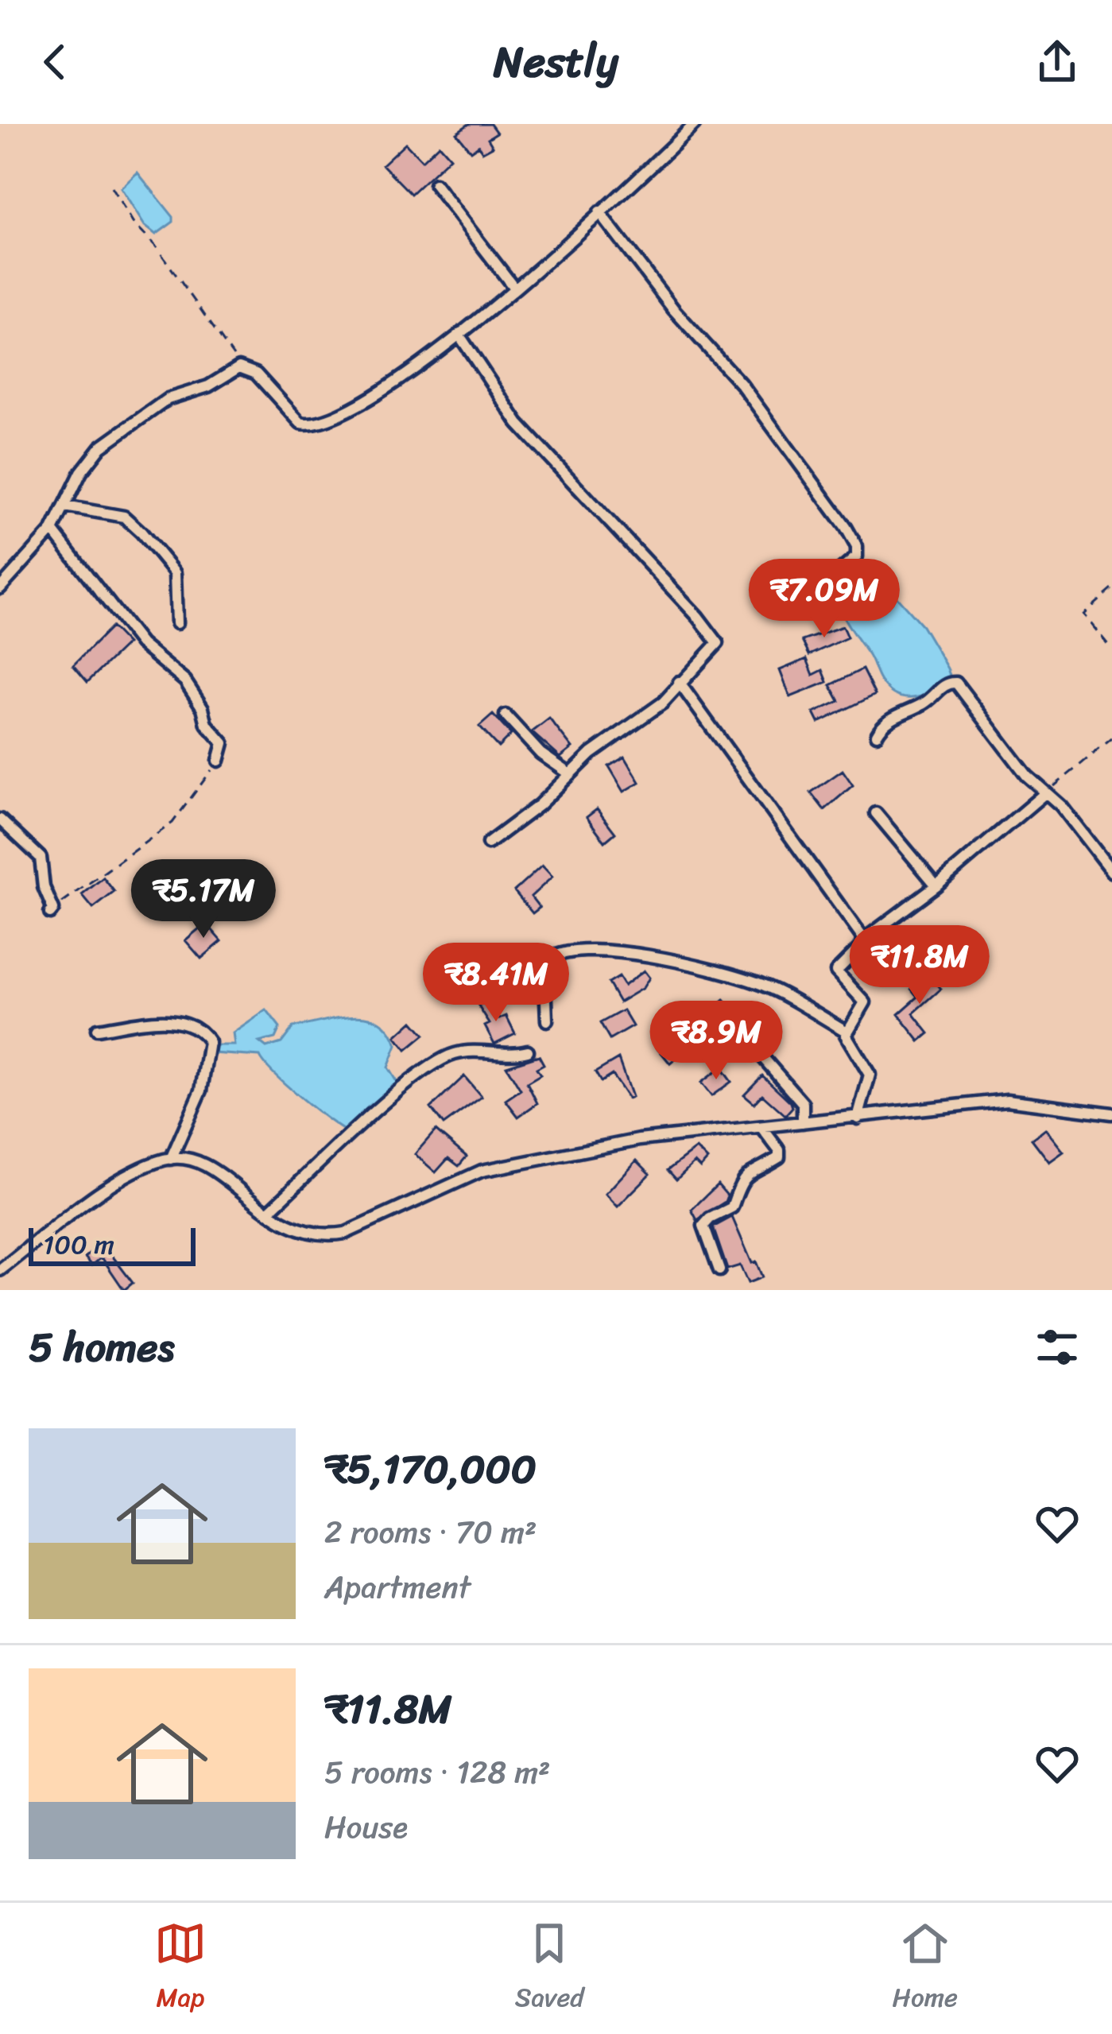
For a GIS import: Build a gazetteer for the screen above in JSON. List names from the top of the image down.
{
  "scale_bar": "100 m",
  "page": {
    "header": "Nestly",
    "price": [
      "₹7.09M",
      "₹5.17M",
      "₹11.8M",
      "₹8.41M",
      "₹8.9M"
    ],
    "scale": "100 m",
    "heading": "5 homes",
    "list": [
      {
        "name": "₹5,170,000",
        "note": "2 rooms · 70 m² · Apartment"
      },
      {
        "name": "₹11.8M",
        "note": "5 rooms · 128 m² · House"
      }
    ],
    "tabs": ["Map", "Saved", "Home"]
  }
}
